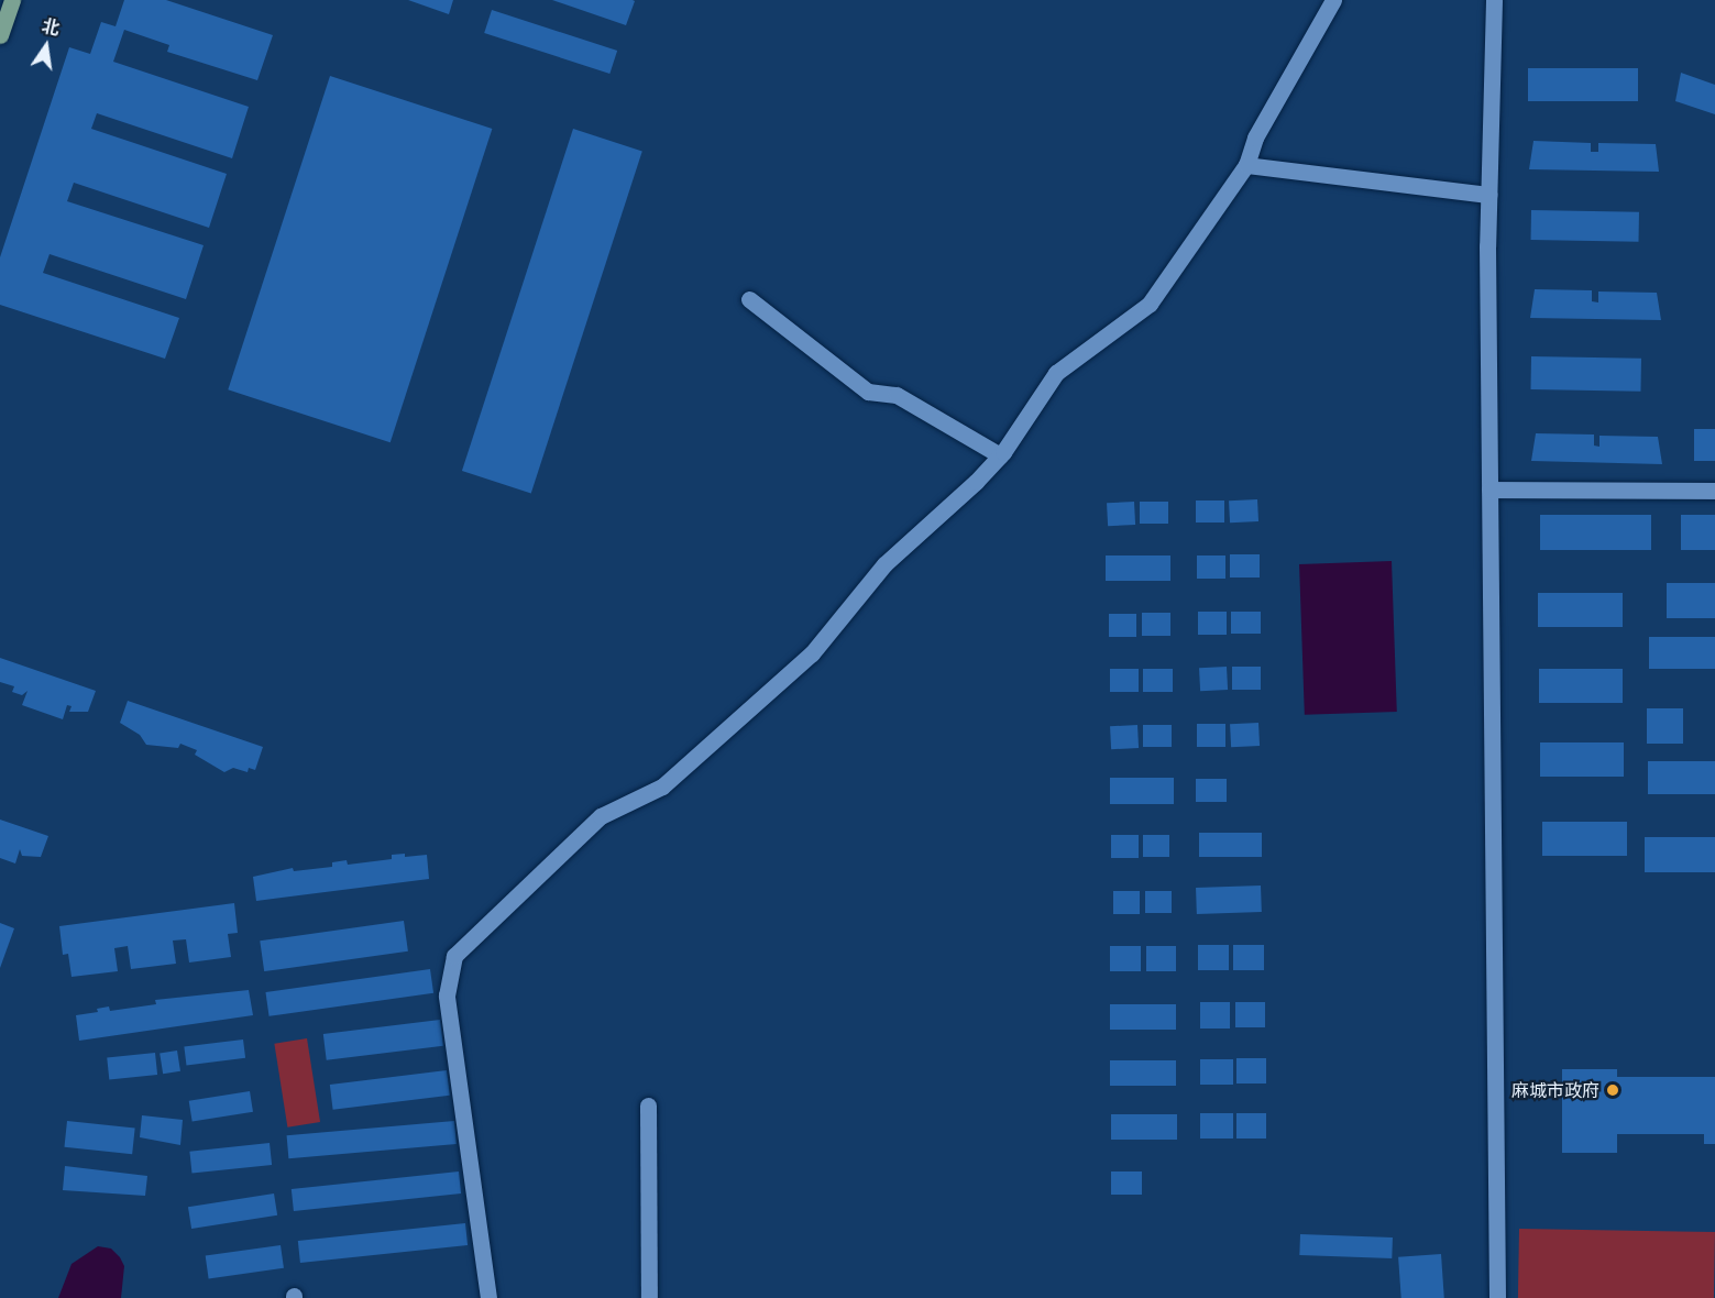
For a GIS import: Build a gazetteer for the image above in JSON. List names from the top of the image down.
{
  "places": ["麻城市政府"],
  "north": "top"
}
